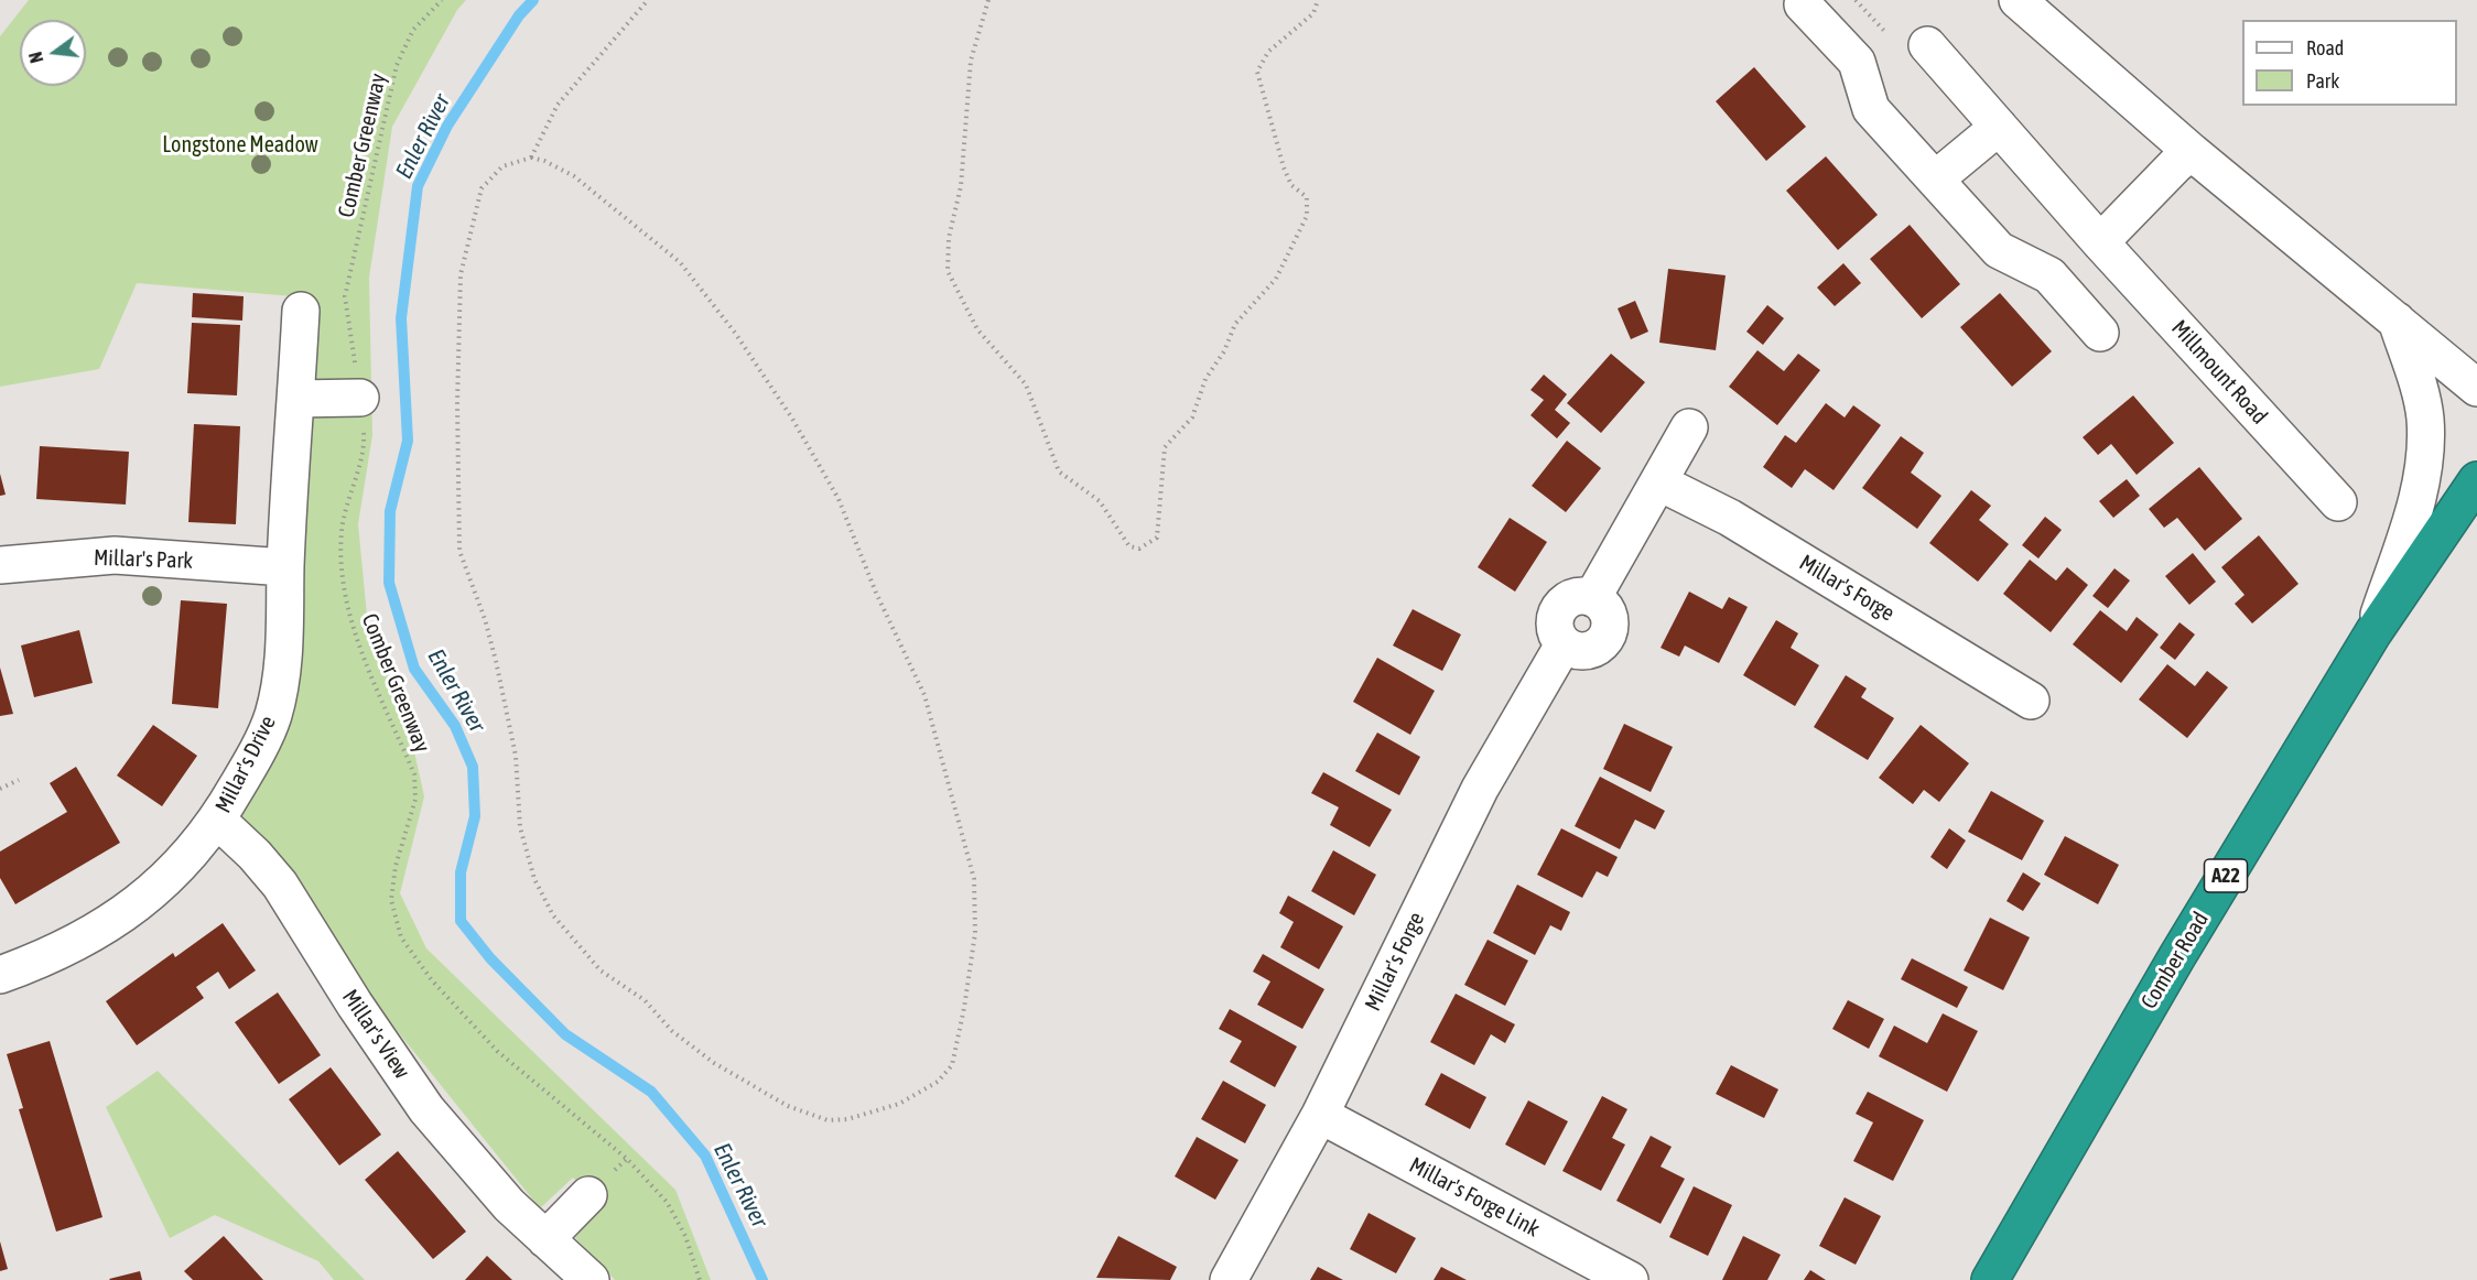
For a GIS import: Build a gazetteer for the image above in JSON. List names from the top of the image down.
{
  "streets": {
    "highway": ["A22", "Comber Road"],
    "street": [
      "Millmount Road",
      "Millar's Park",
      "Millar's Forge",
      "Millar's Drive",
      "Millar's View",
      "Millar's Forge Link"
    ],
    "path": ["Comber Greenway"]
  },
  "crossings": [
    ["Millar's Park", "Millar's Drive"],
    ["Millar's Forge", "Millar's Forge Link"],
    ["Millar's Drive", "Millar's View"]
  ],
  "water": ["Enler River"],
  "parks": ["Longstone Meadow"],
  "legend": ["Road", "Park"],
  "north": "left"
}
